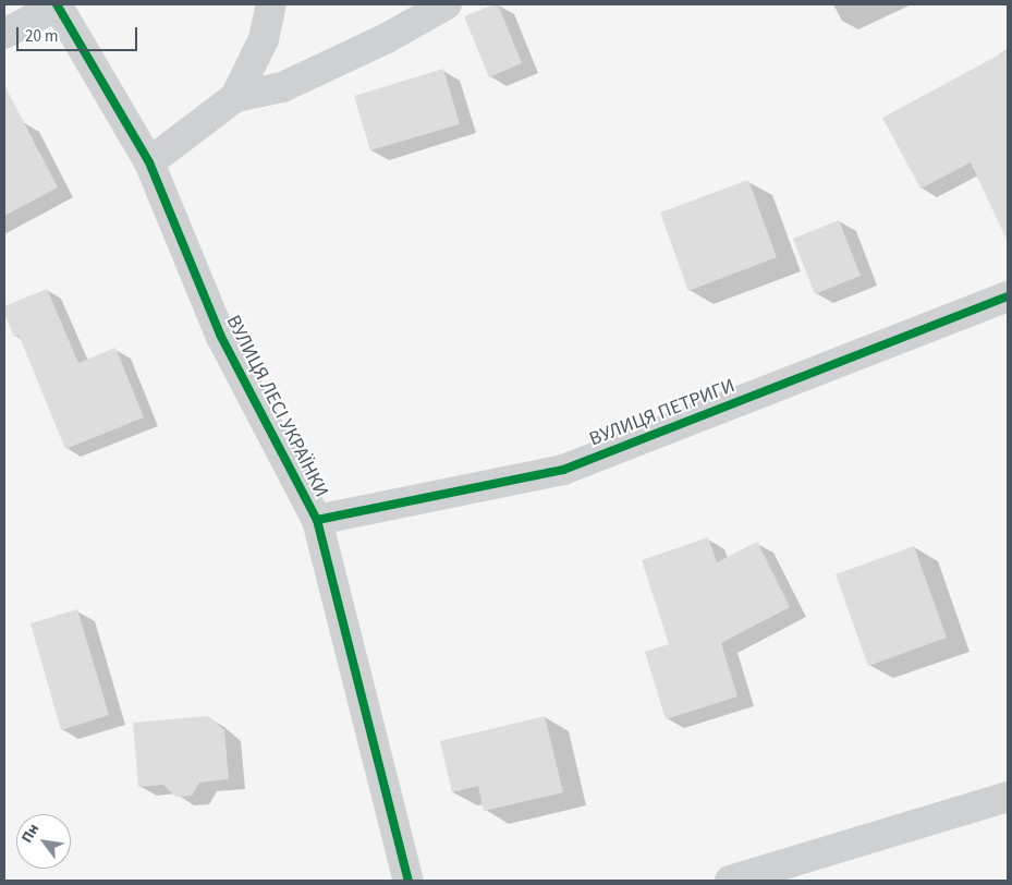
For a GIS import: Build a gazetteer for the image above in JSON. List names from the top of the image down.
{
  "streets": {
    "street": ["ВУЛИЦЯ ЛЕСІ УКРАЇНКИ", "ВУЛИЦЯ ПЕТРИГИ"]
  },
  "crossings": [
    ["ВУЛИЦЯ ЛЕСІ УКРАЇНКИ", "ВУЛИЦЯ ПЕТРИГИ"]
  ],
  "scale_bar": "20 m",
  "north": "top left"
}
